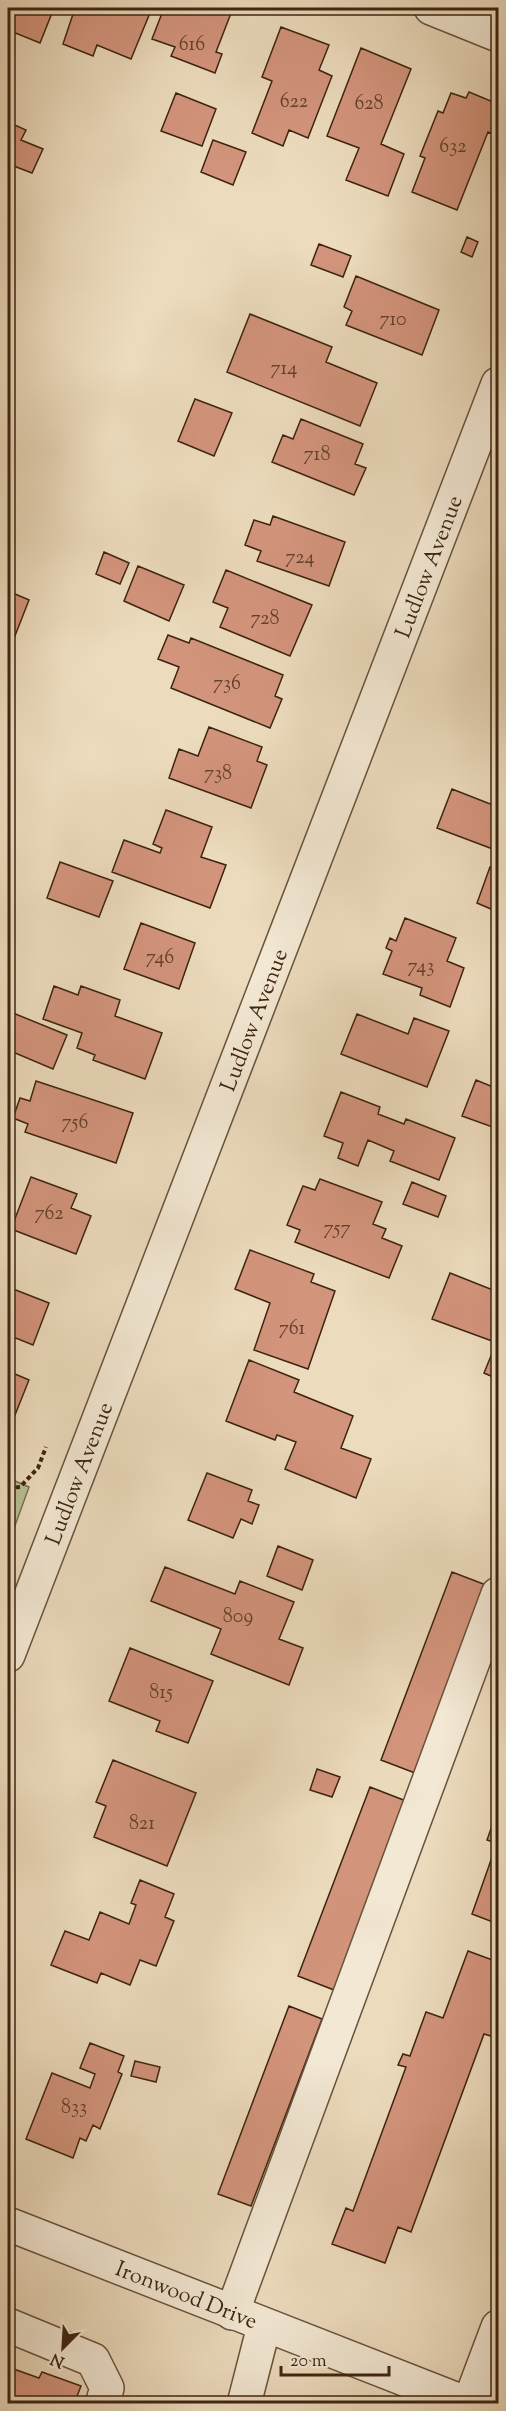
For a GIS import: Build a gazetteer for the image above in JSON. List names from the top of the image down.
{
  "streets": {
    "street": ["Ludlow Avenue", "Ironwood Drive"]
  },
  "house_numbers": [
    "616",
    "622",
    "628",
    "632",
    "710",
    "714",
    "718",
    "724",
    "728",
    "736",
    "738",
    "746",
    "743",
    "756",
    "762",
    "757",
    "761",
    "809",
    "815",
    "821",
    "833"
  ],
  "scale_bar": "20 m",
  "north": "bottom left"
}
